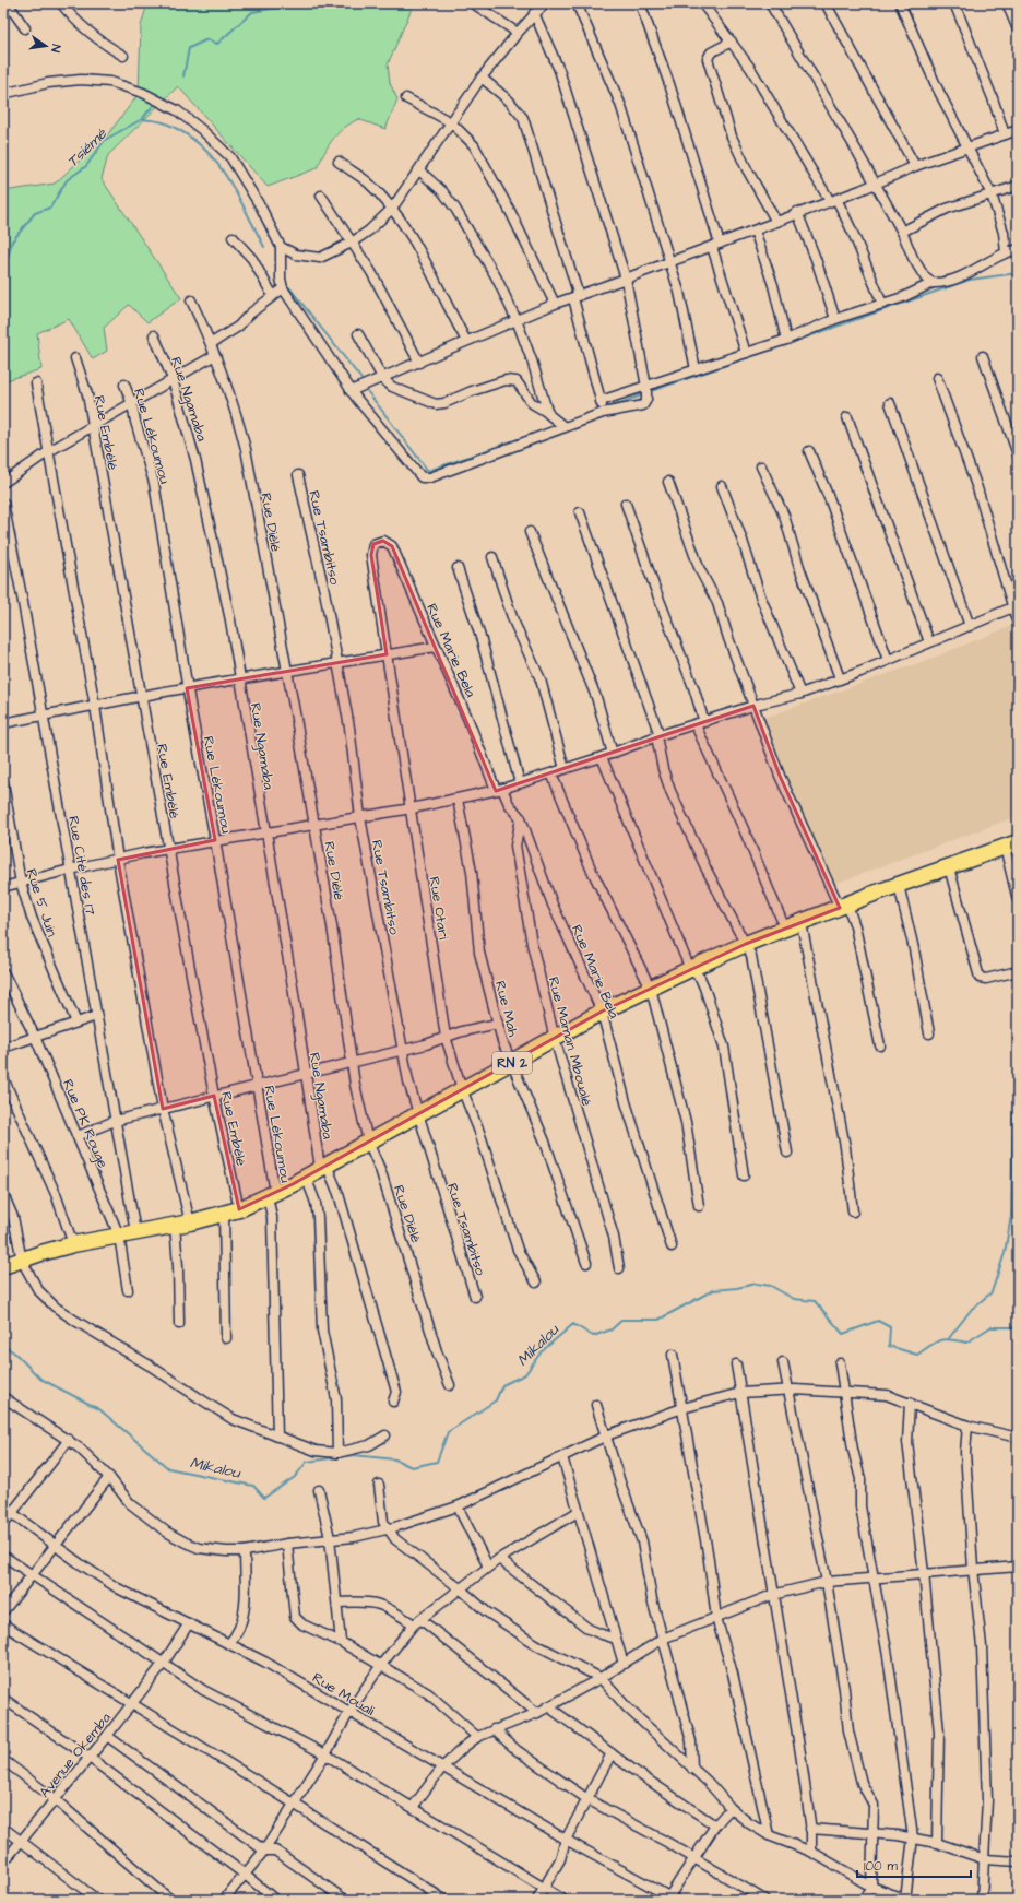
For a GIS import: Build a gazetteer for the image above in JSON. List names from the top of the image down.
{
  "streets": {
    "highway": ["RN 2"],
    "street": [
      "Rue Ngamaba",
      "Rue Embélé",
      "Rue Lékoumou",
      "Rue Diélé",
      "Rue Tsambitso",
      "Rue Marie Bela",
      "Rue Cité des 17",
      "Rue 5 Juin",
      "Rue Otari",
      "Rue Mah",
      "Rue Maman Mboualé",
      "Rue PK Rouge",
      "Rue Mouali",
      "Avenue Okemba"
    ]
  },
  "crossings": [
    ["Rue Ngamaba", "RN 2"],
    ["Rue Embélé", "RN 2"],
    ["Rue Lékoumou", "RN 2"],
    ["Rue Diélé", "RN 2"],
    ["Rue Tsambitso", "RN 2"],
    ["Rue Marie Bela", "Rue Otari"],
    ["Rue Marie Bela", "Rue Maman Mboualé"],
    ["Rue Marie Bela", "RN 2"],
    ["Rue Cité des 17", "RN 2"],
    ["Rue Otari", "RN 2"],
    ["Rue Mah", "RN 2"],
    ["Rue Maman Mboualé", "RN 2"],
    ["RN 2", "Rue PK Rouge"],
    ["Rue Mouali", "Avenue Okemba"]
  ],
  "water": ["Tsiémé", "Mikalou"],
  "scale_bar": "100 m",
  "north": "right"
}
